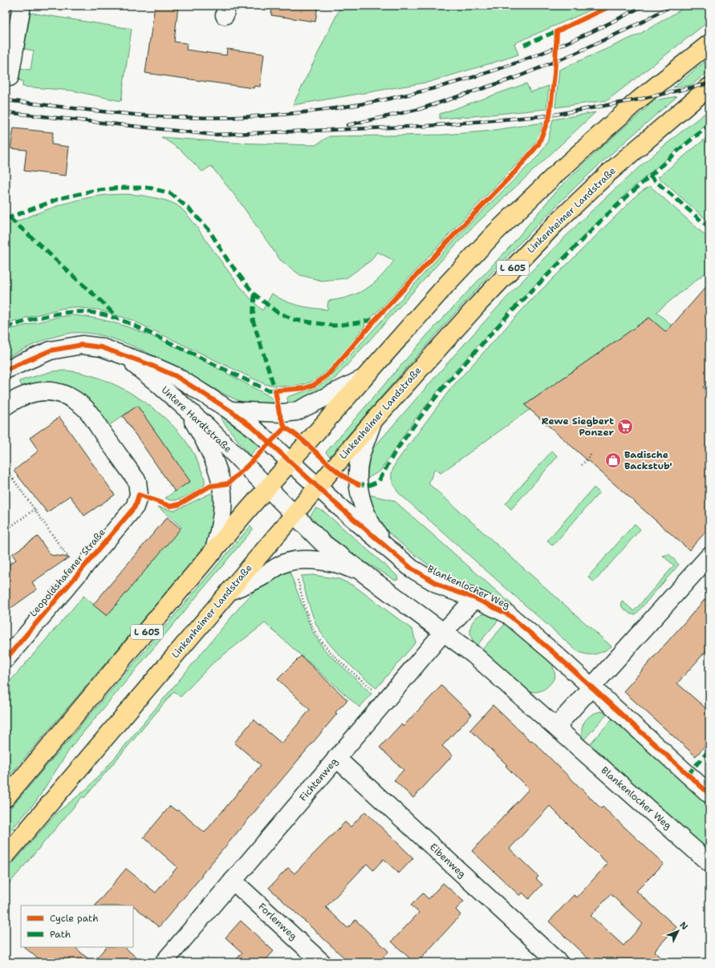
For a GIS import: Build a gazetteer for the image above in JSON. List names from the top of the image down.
{
  "streets": {
    "main road": ["Linkenheimer Landstraße", "L 605"],
    "street": [
      "Untere Hardtstraße",
      "Leopoldshafener Straße",
      "Blankenlocher Weg",
      "Fichtenweg",
      "Eibenweg",
      "Forlenweg"
    ]
  },
  "crossings": [
    ["Linkenheimer Landstraße", "Blankenlocher Weg"],
    ["L 605", "Untere Hardtstraße"],
    ["L 605", "Blankenlocher Weg"],
    ["Untere Hardtstraße", "Blankenlocher Weg"],
    ["Blankenlocher Weg", "Fichtenweg"],
    ["Fichtenweg", "Eibenweg"],
    ["Fichtenweg", "Forlenweg"]
  ],
  "places": {
    "supermarket": ["Rewe Siegbert Ponzer"],
    "shop": ["Badische Backstub'"]
  },
  "legend": ["Cycle path", "Path"],
  "north": "top right"
}
